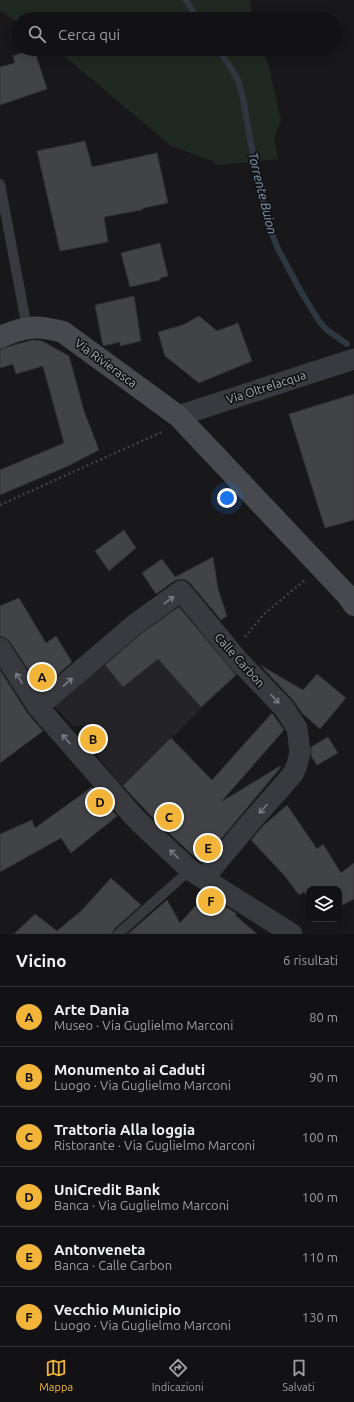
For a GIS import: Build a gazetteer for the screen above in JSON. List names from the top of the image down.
{
  "streets": {
    "street": ["Via Rivierasca", "Via Oltrelacqua", "Calle Carbon"]
  },
  "crossings": [
    ["Via Rivierasca", "Via Oltrelacqua"]
  ],
  "water": ["Torrente Buion"],
  "page": {
    "search": "Cerca qui",
    "pins": [
      "A",
      "B",
      "D",
      "C",
      "E",
      "F"
    ],
    "heading": ["Vicino", "6 risultati"],
    "list": [
      {
        "mark": "A",
        "name": "Arte Dania",
        "note": "Museo · Via Guglielmo Marconi",
        "value": "80 m"
      },
      {
        "mark": "B",
        "name": "Monumento ai Caduti",
        "note": "Luogo · Via Guglielmo Marconi",
        "value": "90 m"
      },
      {
        "mark": "C",
        "name": "Trattoria Alla loggia",
        "note": "Ristorante · Via Guglielmo Marconi",
        "value": "100 m"
      },
      {
        "mark": "D",
        "name": "UniCredit Bank",
        "note": "Banca · Via Guglielmo Marconi",
        "value": "100 m"
      },
      {
        "mark": "E",
        "name": "Antonveneta",
        "note": "Banca · Calle Carbon",
        "value": "110 m"
      },
      {
        "mark": "F",
        "name": "Vecchio Municipio",
        "note": "Luogo · Via Guglielmo Marconi",
        "value": "130 m"
      }
    ],
    "nav": ["Mappa", "Indicazioni", "Salvati"]
  }
}
